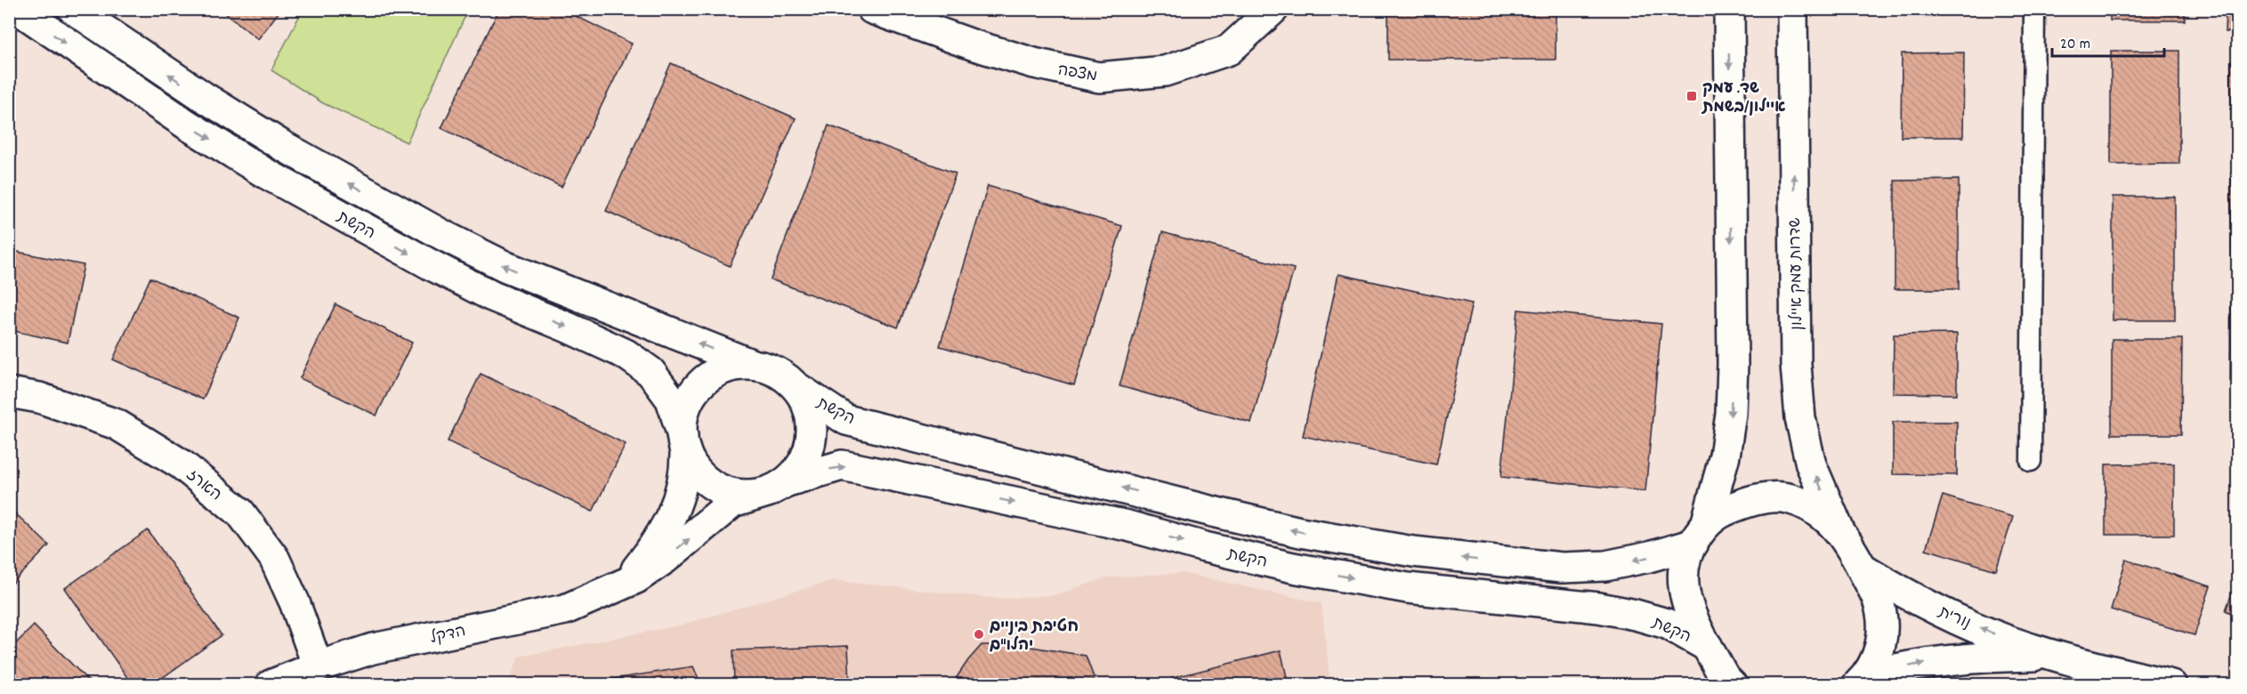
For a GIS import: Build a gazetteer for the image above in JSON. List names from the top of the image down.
{
  "streets": {
    "street": [
      "מצפה",
      "הקשת",
      "שדרות עמק איילון",
      "הארז",
      "נורית",
      "הדקל"
    ]
  },
  "crossings": [
    ["הקשת", "שדרות עמק איילון"],
    ["הקשת", "הדקל"],
    ["הארז", "הדקל"]
  ],
  "places": {
    "transit": ["שד. עמק איילון/בשמת"],
    "other": ["חטיבת ביניים יהלו\"ם"]
  },
  "scale_bar": "20 m"
}
